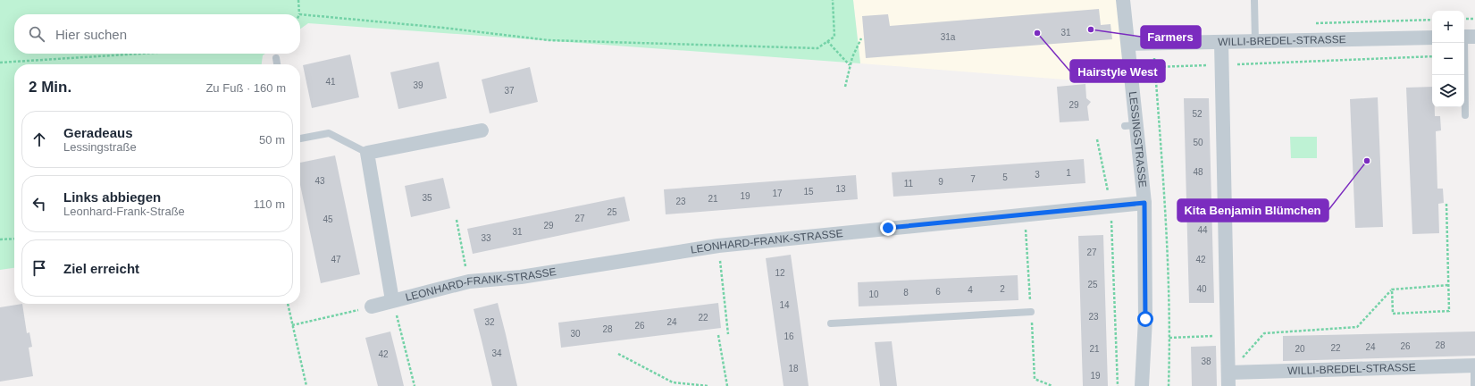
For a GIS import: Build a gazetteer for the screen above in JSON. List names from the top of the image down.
{
  "streets": {
    "street": ["WILLI-BREDEL-STRASSE", "LESSINGSTRASSE", "LEONHARD-FRANK-STRASSE"]
  },
  "crossings": [
    ["WILLI-BREDEL-STRASSE", "LESSINGSTRASSE"],
    ["LESSINGSTRASSE", "LEONHARD-FRANK-STRASSE"]
  ],
  "places": ["Farmers", "Hairstyle West", "Kita Benjamin Blümchen"],
  "house_numbers": [
    "31",
    "31a",
    "41",
    "39",
    "37",
    "29",
    "52",
    "50",
    "48",
    "1",
    "3",
    "5",
    "7",
    "43",
    "9",
    "11",
    "13",
    "15",
    "17",
    "19",
    "35",
    "21",
    "23",
    "25",
    "27",
    "45",
    "29",
    "44",
    "31",
    "33",
    "27",
    "47",
    "42",
    "12",
    "25",
    "2",
    "40",
    "4",
    "6",
    "8",
    "10",
    "14",
    "23",
    "22",
    "32",
    "24",
    "26",
    "28",
    "30",
    "16",
    "28",
    "26",
    "24",
    "22",
    "21",
    "20",
    "34",
    "42",
    "38",
    "18",
    "19"
  ],
  "page": {
    "map_buttons": ["+", "−"],
    "search": "Hier suchen",
    "heading": ["2 Min.", "Zu Fuß · 160 m"],
    "list": [
      ["Geradeaus", "Lessingstraße", "50 m"],
      ["Links abbiegen", "Leonhard-Frank-Straße", "110 m"],
      "Ziel erreicht"
    ]
  }
}
